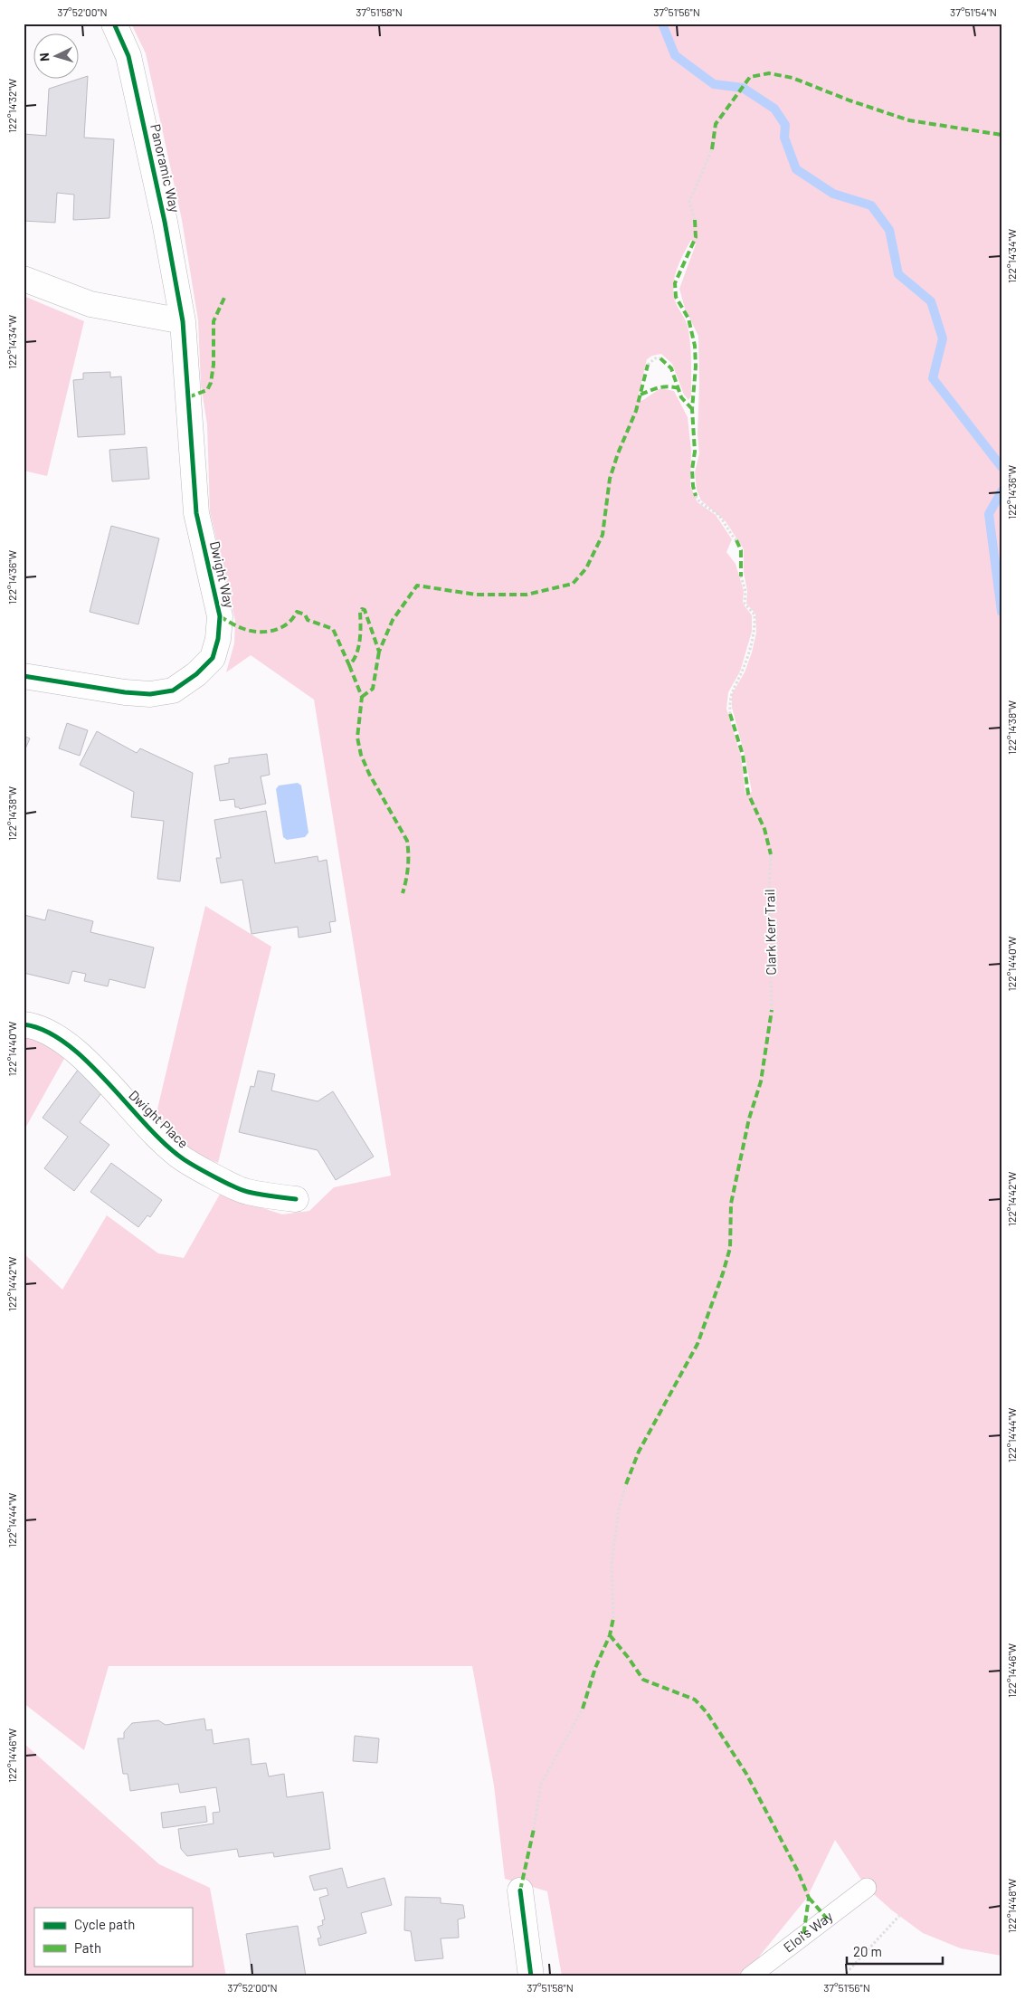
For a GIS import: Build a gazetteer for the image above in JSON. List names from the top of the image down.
{
  "streets": {
    "street": ["Panoramic Way", "Dwight Way", "Dwight Place"],
    "lane": ["Eloi's Way"],
    "path": ["Clark Kerr Trail"]
  },
  "crossings": [
    ["Panoramic Way", "Dwight Way"]
  ],
  "legend": ["Cycle path", "Path"],
  "scale_bar": "20 m",
  "north": "left",
  "coordinates": [
    "37°52'00\"N",
    "37°51'58\"N",
    "37°51'56\"N",
    "37°51'54\"N",
    "122°14'32\"W",
    "122°14'34\"W",
    "122°14'36\"W",
    "122°14'38\"W",
    "122°14'40\"W",
    "122°14'42\"W",
    "122°14'44\"W",
    "122°14'46\"W",
    "122°14'48\"W"
  ]
}
